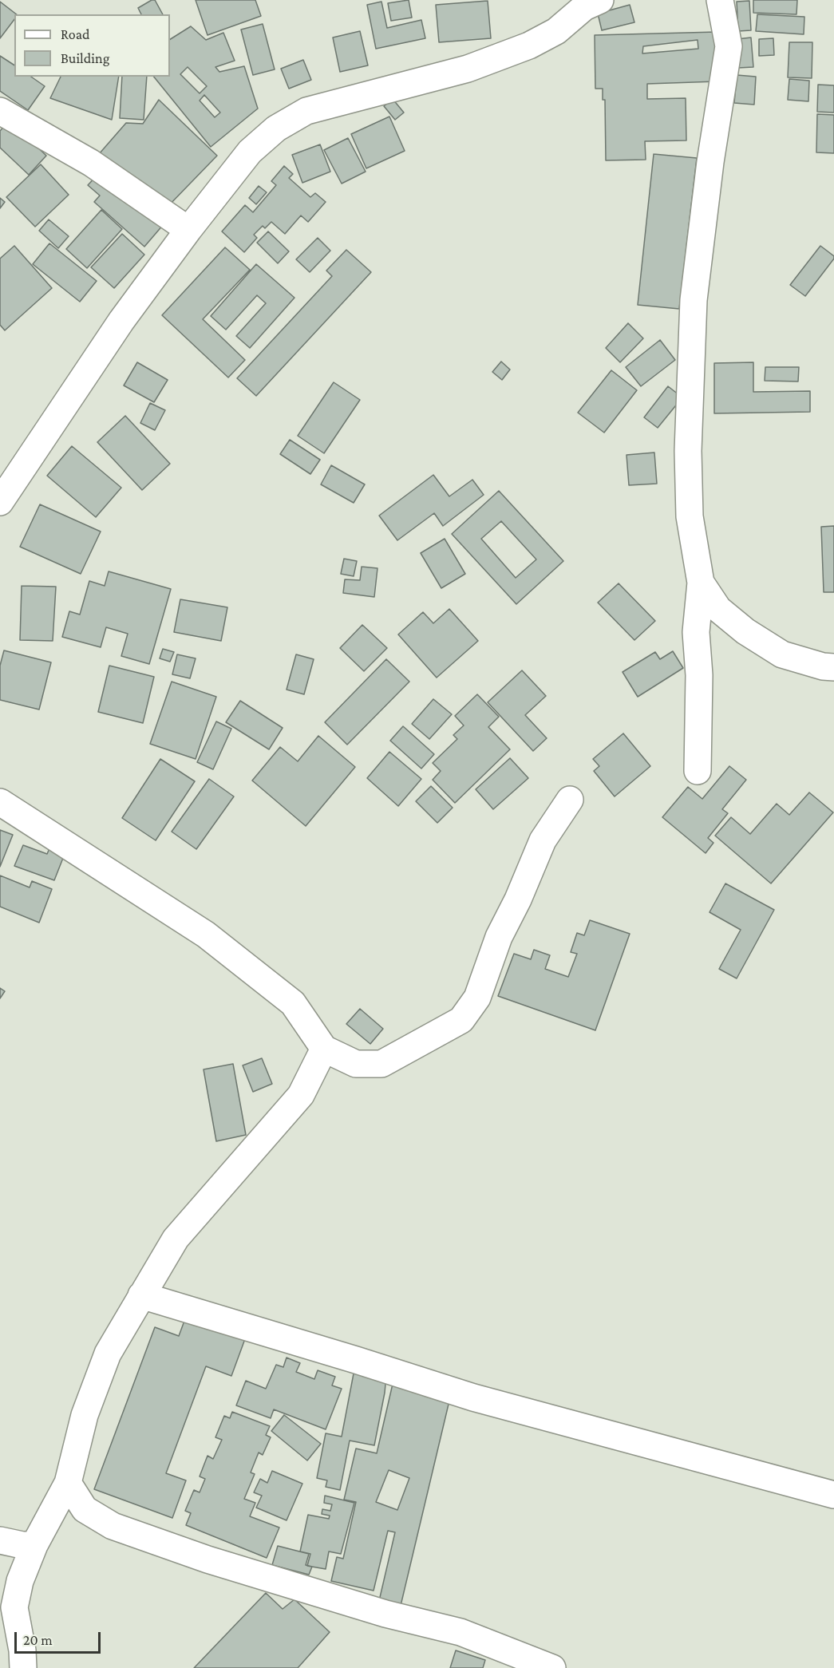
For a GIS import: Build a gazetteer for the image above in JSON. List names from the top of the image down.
{
  "legend": ["Road", "Building"],
  "scale_bar": "20 m"
}
